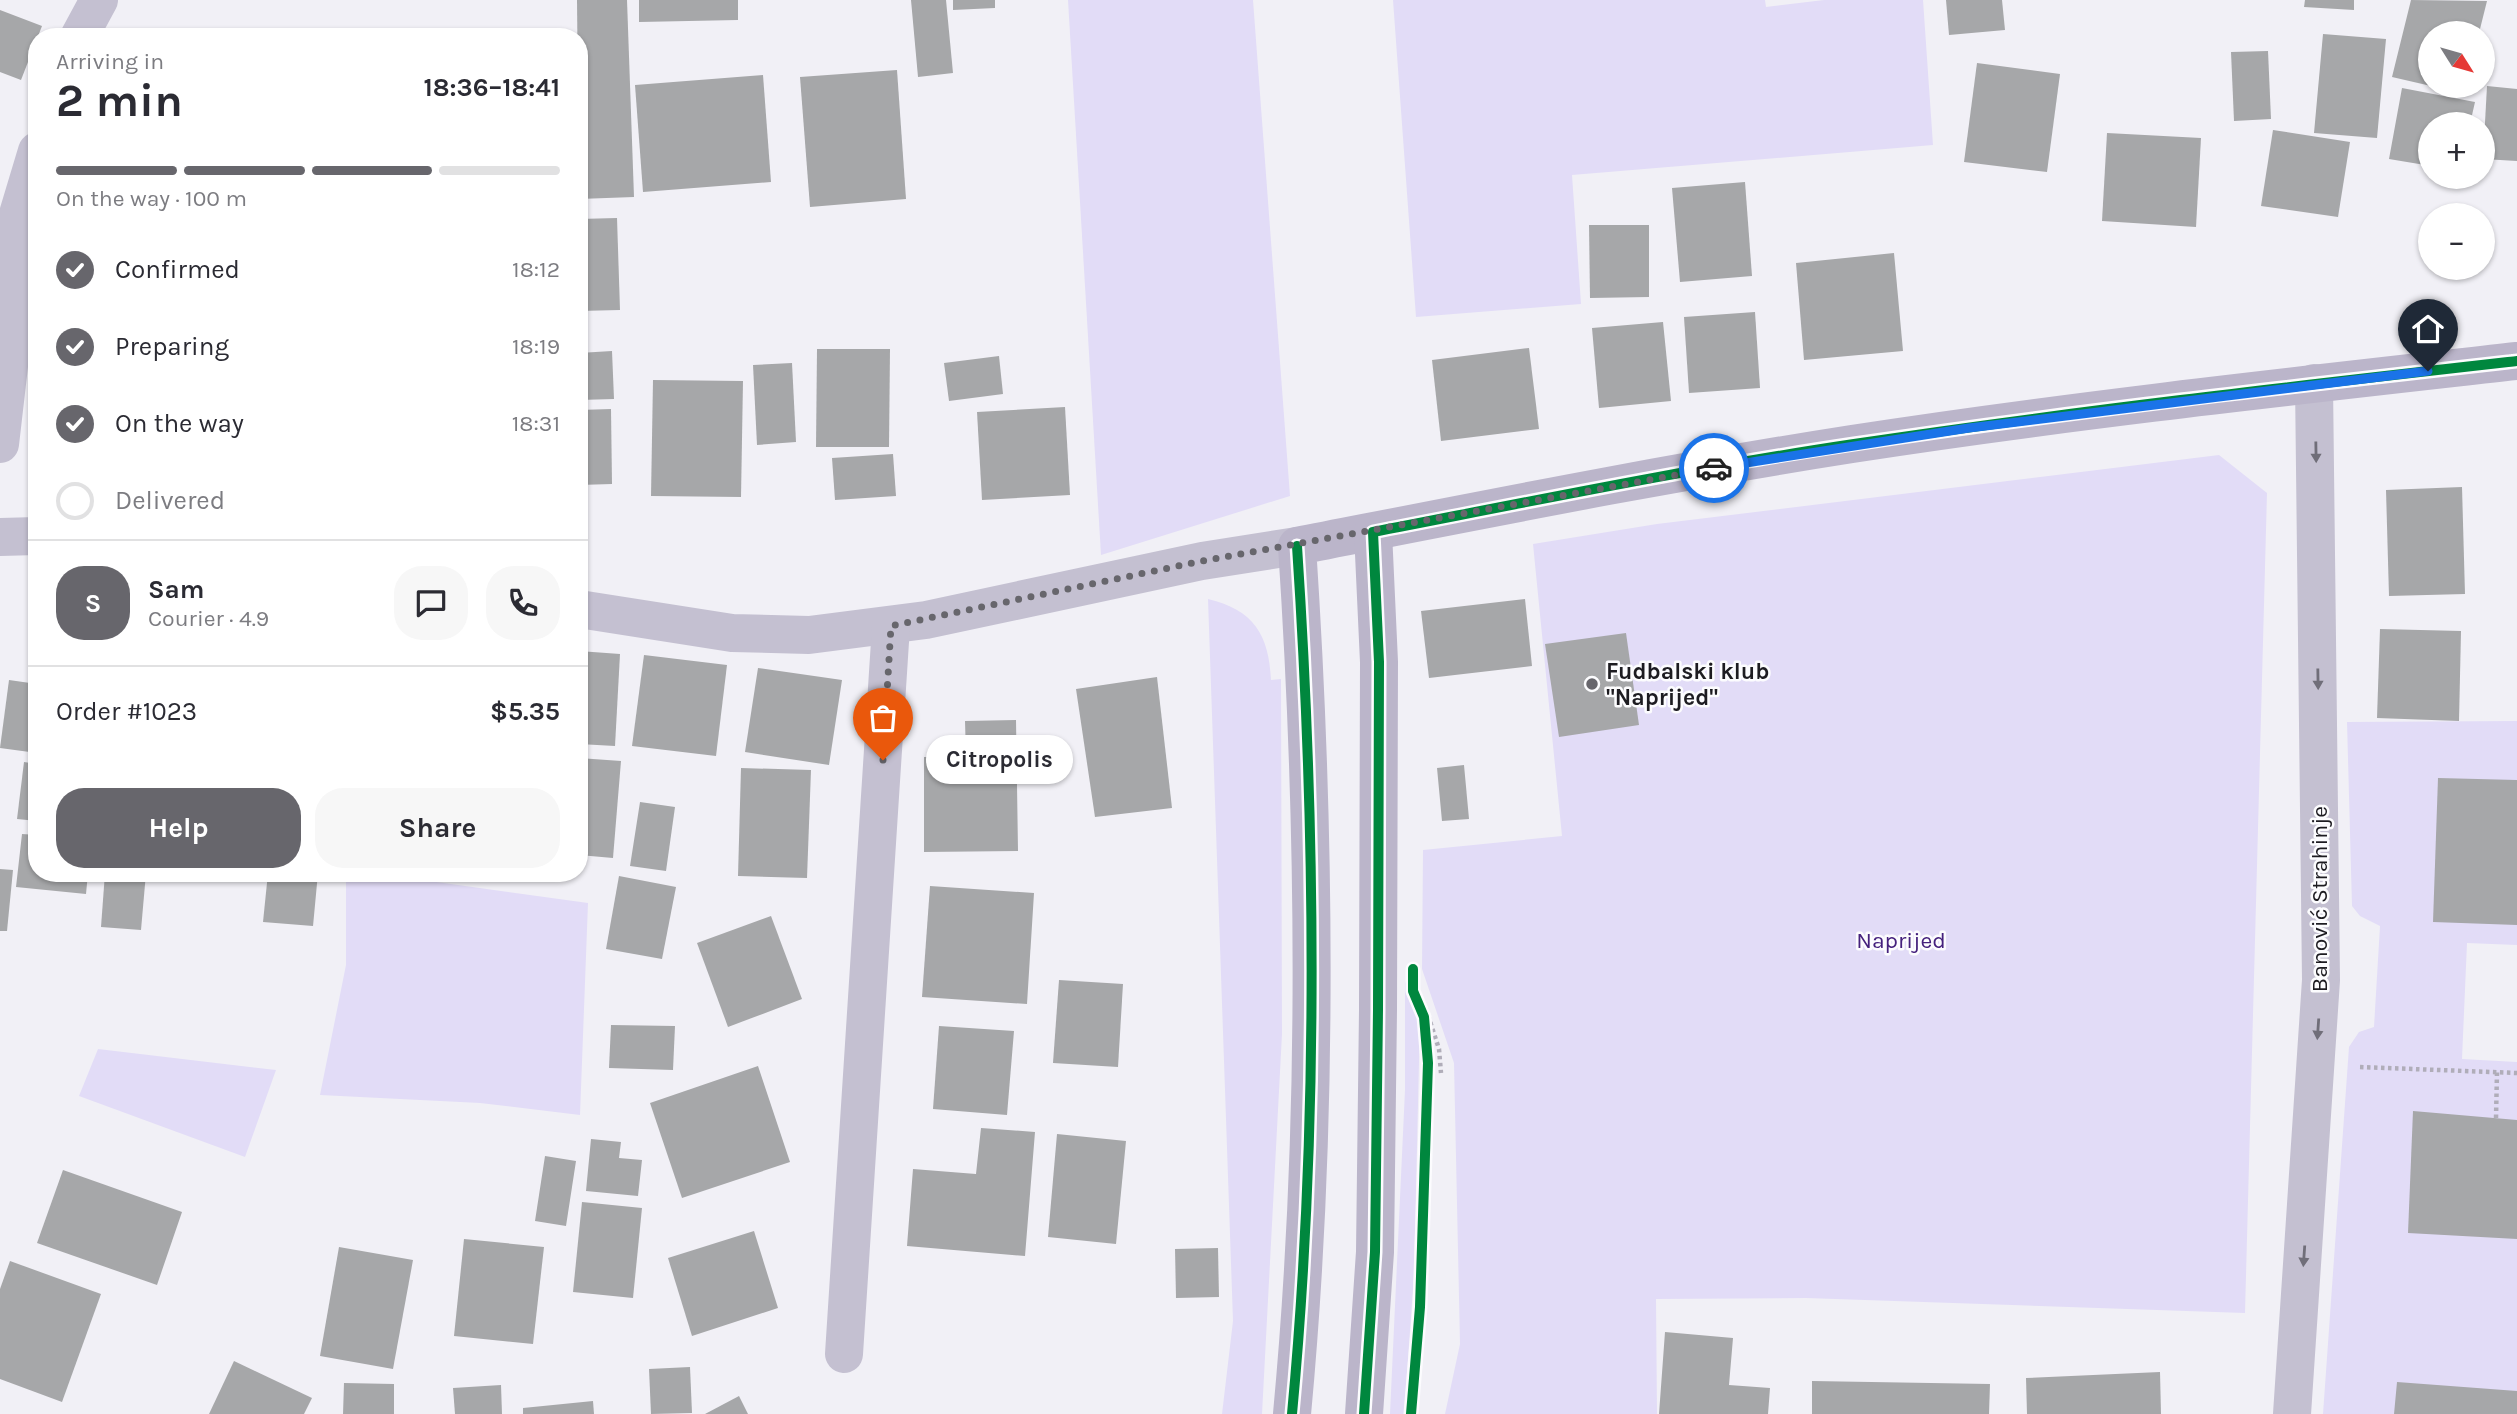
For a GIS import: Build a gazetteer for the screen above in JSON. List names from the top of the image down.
{
  "streets": {
    "street": ["Banović Strahinje"]
  },
  "one_way": ["Banović Strahinje"],
  "parks": ["Naprijed"],
  "places": ["Fudbalski klub \"Naprijed\"", "Citropolis"],
  "north": "bottom right",
  "page": {
    "map_buttons": ["+", "−"],
    "heading": ["2 min", "Arriving in", "18:36–18:41"],
    "panel": [
      "Sam",
      "Courier · 4.9",
      "Order #1023",
      "$5.35"
    ],
    "bar": "On the way · 100 m",
    "list": [
      ["Confirmed", "18:12"],
      ["Preparing", "18:19"],
      ["On the way", "18:31"],
      "Delivered"
    ],
    "round": "S",
    "bubble": "Citropolis",
    "buttons": ["Help", "Share"]
  }
}
